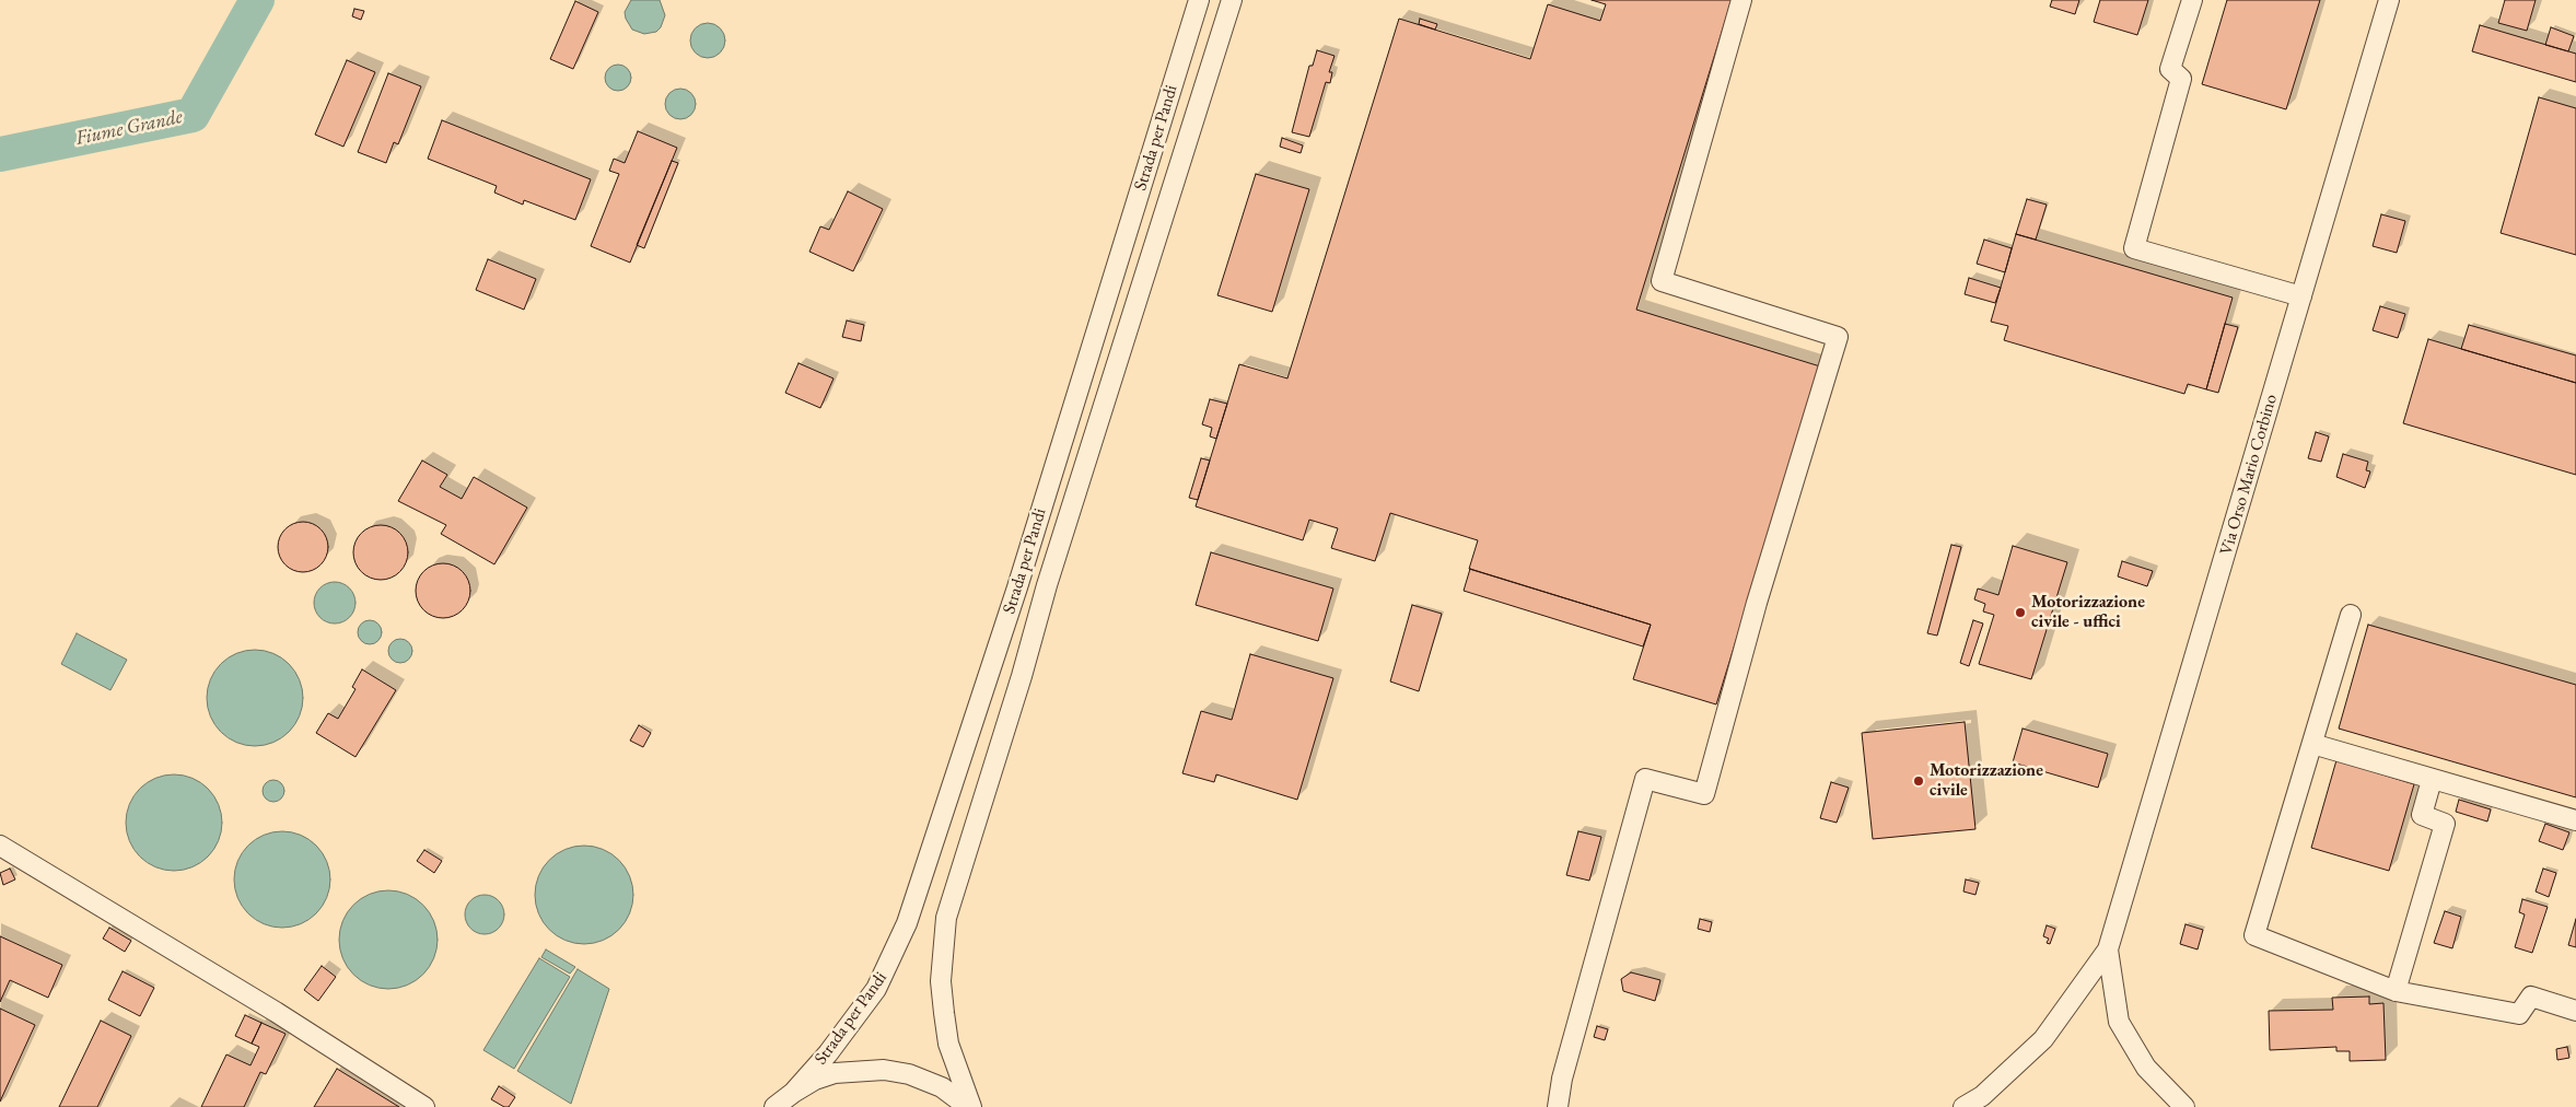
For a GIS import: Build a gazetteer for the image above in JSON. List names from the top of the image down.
{
  "streets": {
    "street": ["Strada per Pandi", "Via Orso Mario Corbino"]
  },
  "water": ["Fiume Grande"],
  "places": ["Motorizzazione civile - uffici", "Motorizzazione civile"]
}
